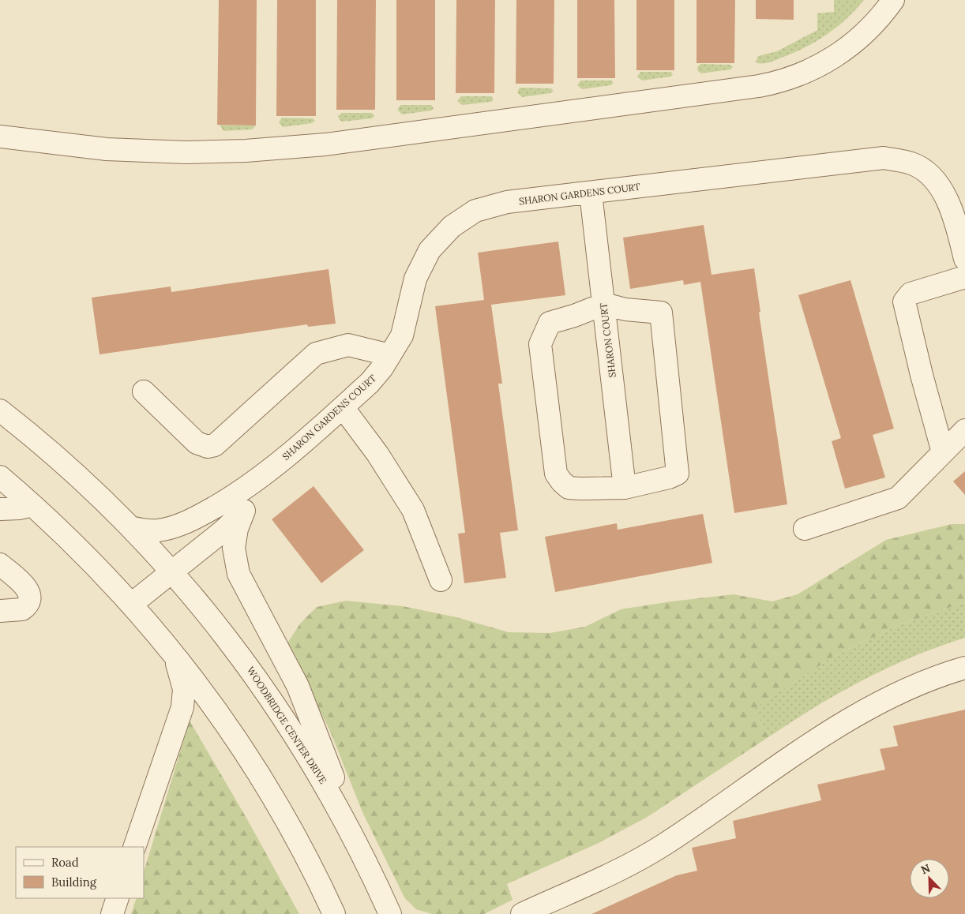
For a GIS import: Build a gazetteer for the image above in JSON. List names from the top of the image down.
{
  "streets": {
    "street": ["SHARON GARDENS COURT", "SHARON COURT", "WOODBRIDGE CENTER DRIVE"]
  },
  "crossings": [
    ["SHARON GARDENS COURT", "SHARON COURT"],
    ["SHARON GARDENS COURT", "WOODBRIDGE CENTER DRIVE"]
  ],
  "legend": ["Road", "Building"],
  "north": "top left"
}
